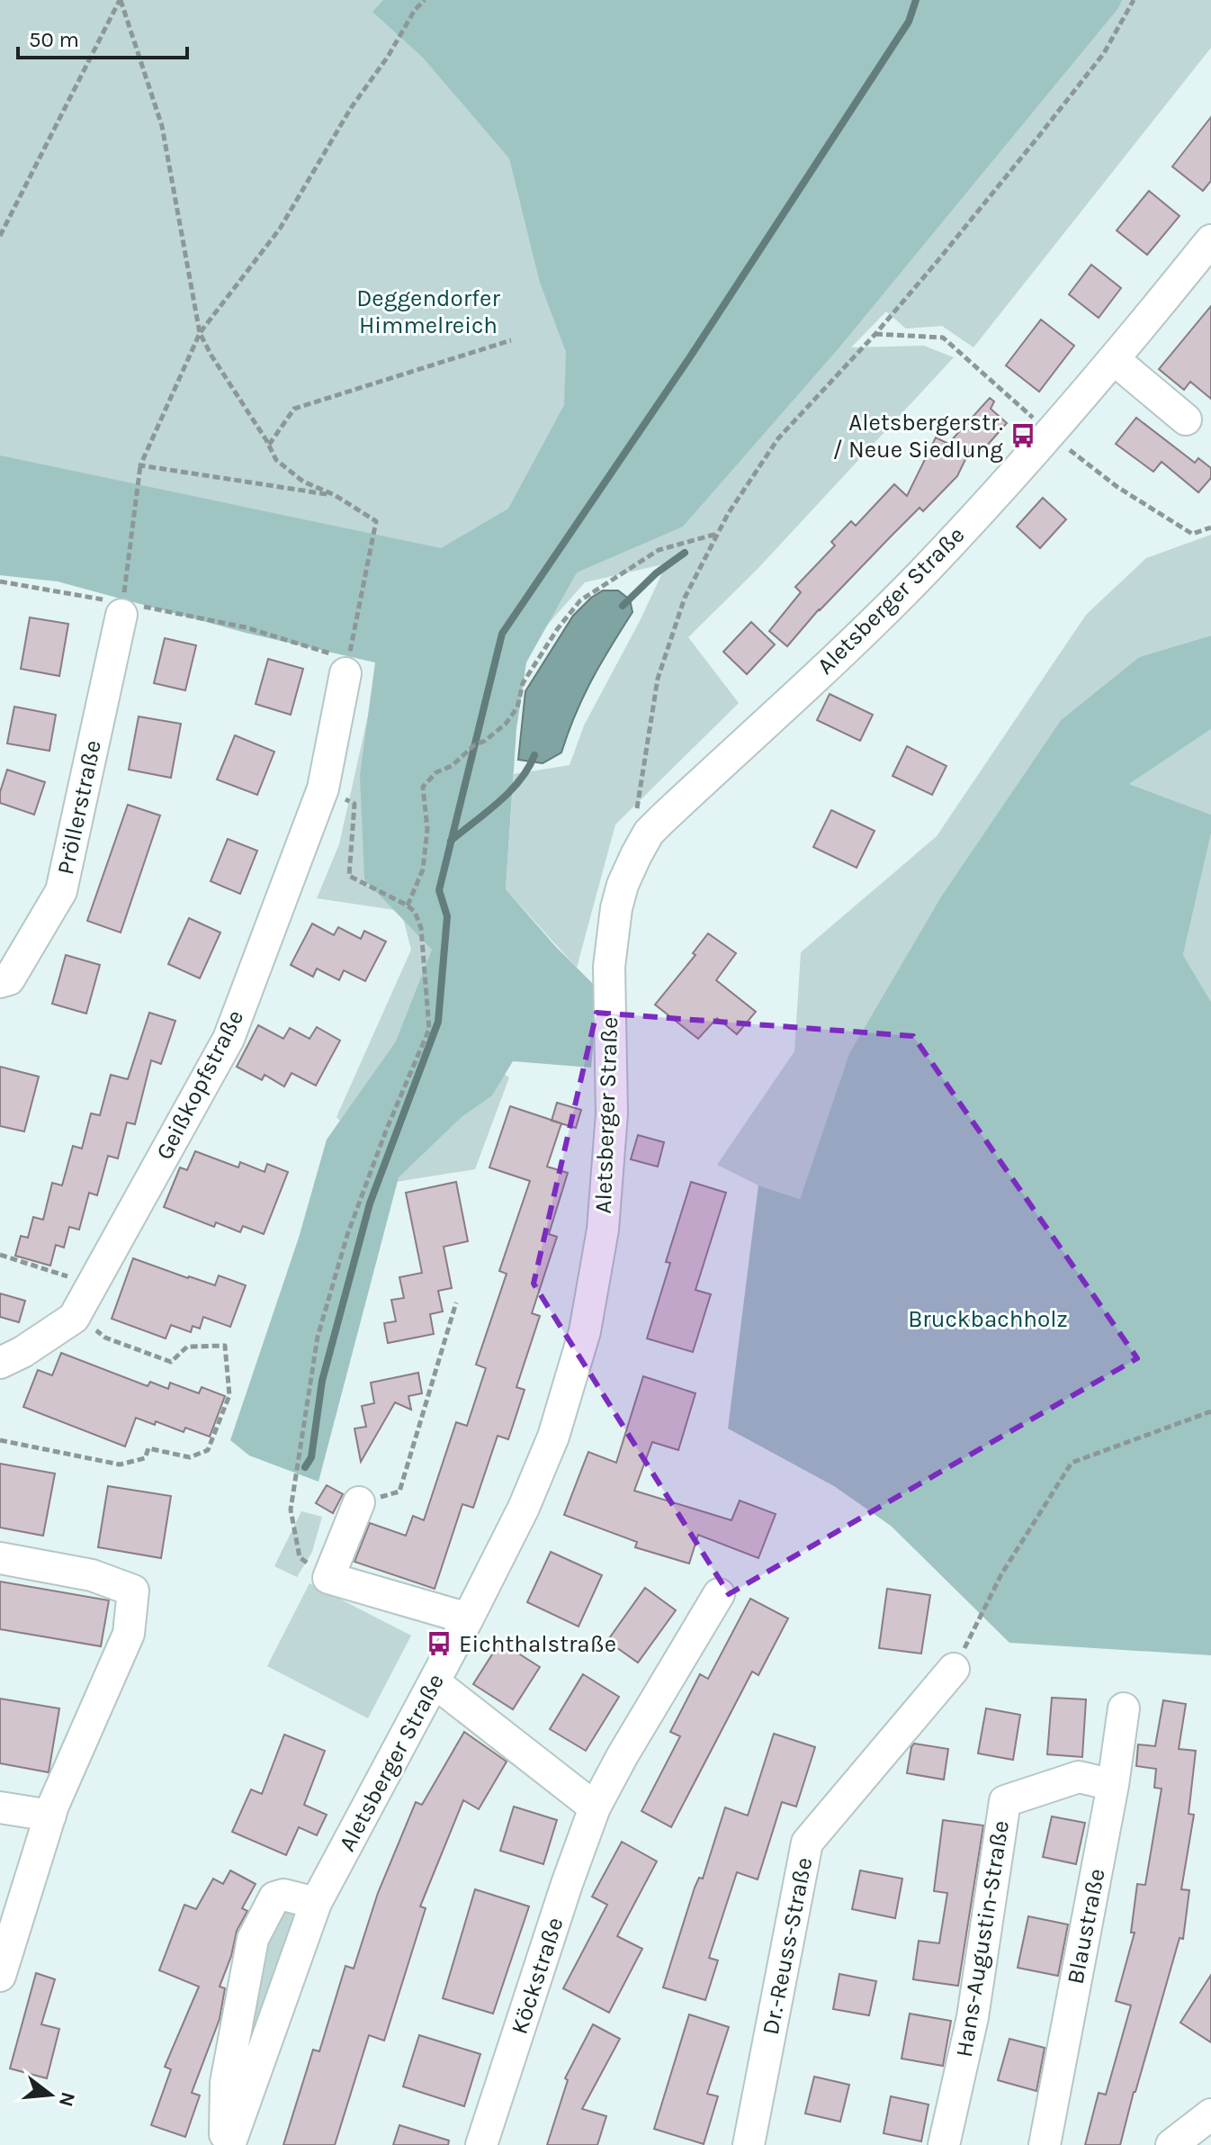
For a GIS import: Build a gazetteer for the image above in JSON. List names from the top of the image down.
{
  "streets": {
    "street": [
      "Aletsberger Straße",
      "Pröllerstraße",
      "Geißkopfstraße",
      "Blaustraße",
      "Hans-Augustin-Straße",
      "Dr.-Reuss-Straße",
      "Köckstraße"
    ]
  },
  "crossings": [
    ["Blaustraße", "Hans-Augustin-Straße"]
  ],
  "parks": ["Deggendorfer Himmelreich", "Bruckbachholz"],
  "places": {
    "bus stop": ["Aletsbergerstr. / Neue Siedlung", "Eichthalstraße"]
  },
  "scale_bar": "50 m",
  "north": "right"
}
